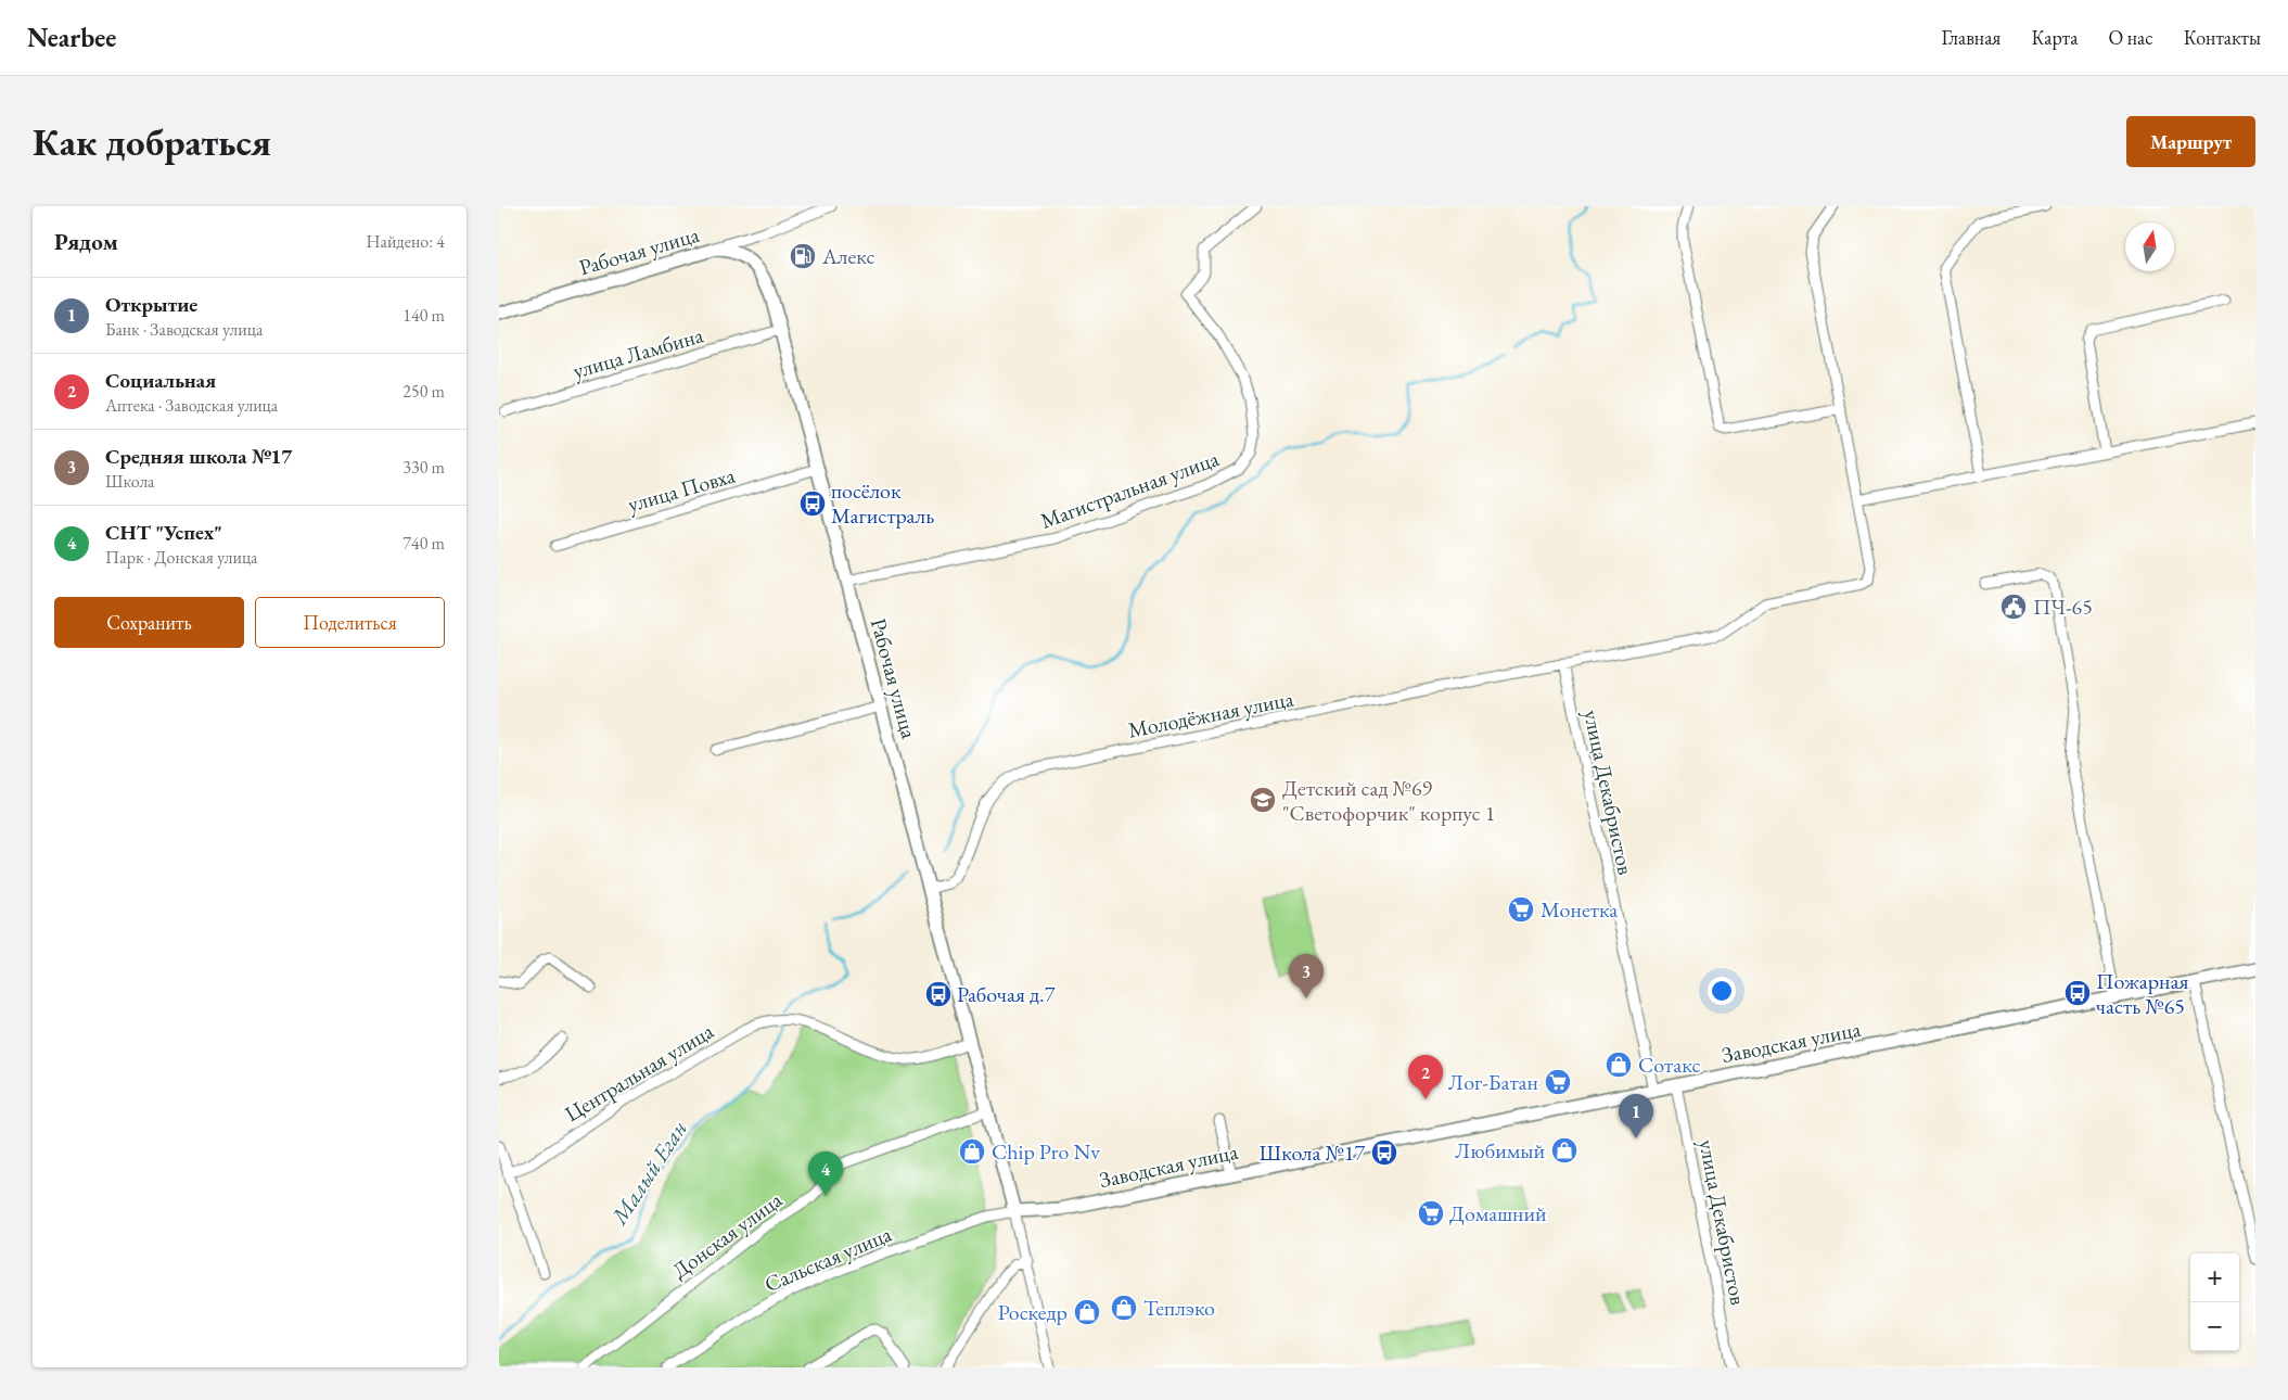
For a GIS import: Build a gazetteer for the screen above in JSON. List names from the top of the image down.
{
  "streets": {
    "street": [
      "Рабочая улица",
      "улица Ламбина",
      "улица Повха",
      "Магистральная улица",
      "Молодёжная улица",
      "улица Декабристов",
      "Заводская улица",
      "Центральная улица",
      "Донская улица",
      "Сальская улица"
    ]
  },
  "crossings": [
    ["Рабочая улица", "улица Ламбина"],
    ["Рабочая улица", "улица Повха"],
    ["Рабочая улица", "Магистральная улица"],
    ["Рабочая улица", "Молодёжная улица"],
    ["Рабочая улица", "Заводская улица"],
    ["Рабочая улица", "Центральная улица"],
    ["Рабочая улица", "Донская улица"],
    ["Рабочая улица", "Сальская улица"],
    ["Молодёжная улица", "улица Декабристов"],
    ["улица Декабристов", "Заводская улица"],
    ["Заводская улица", "Сальская улица"]
  ],
  "water": ["Малый Еган"],
  "places": {
    "fuel station": ["Алекс"],
    "bus stop": [
      "посёлок Магистраль",
      "Пожарная часть №65",
      "Рабочая д.7",
      "Школа №17"
    ],
    "public building": ["ПЧ-65"],
    "school or university": ["Детский сад №69 \"Светофорчик\" корпус 1"],
    "supermarket": ["Монетка", "Лог-Батан", "Домашний"],
    "shop": [
      "Сотакс",
      "Любимый",
      "Chip Pro Nv",
      "Теплэко",
      "Роскедр"
    ]
  },
  "north": "top",
  "page": {
    "header": "Nearbee",
    "nav": [
      "Главная",
      "Карта",
      "О нас",
      "Контакты"
    ],
    "buttons": [
      "Маршрут",
      ["Сохранить", "Поделиться"]
    ],
    "title": "Как добраться",
    "heading": ["Рядом", "Найдено: 4"],
    "list": [
      {
        "mark": "1",
        "name": "Открытие",
        "note": "Банк · Заводская улица",
        "value": "140 m"
      },
      {
        "mark": "2",
        "name": "Социальная",
        "note": "Аптека · Заводская улица",
        "value": "250 m"
      },
      {
        "mark": "3",
        "name": "Средняя школа №17",
        "note": "Школа",
        "value": "330 m"
      },
      {
        "mark": "4",
        "name": "СНТ \"Успех\"",
        "note": "Парк · Донская улица",
        "value": "740 m"
      }
    ],
    "pins": [
      "3",
      "2",
      "1",
      "4"
    ],
    "map_buttons": ["+", "−"]
  }
}
